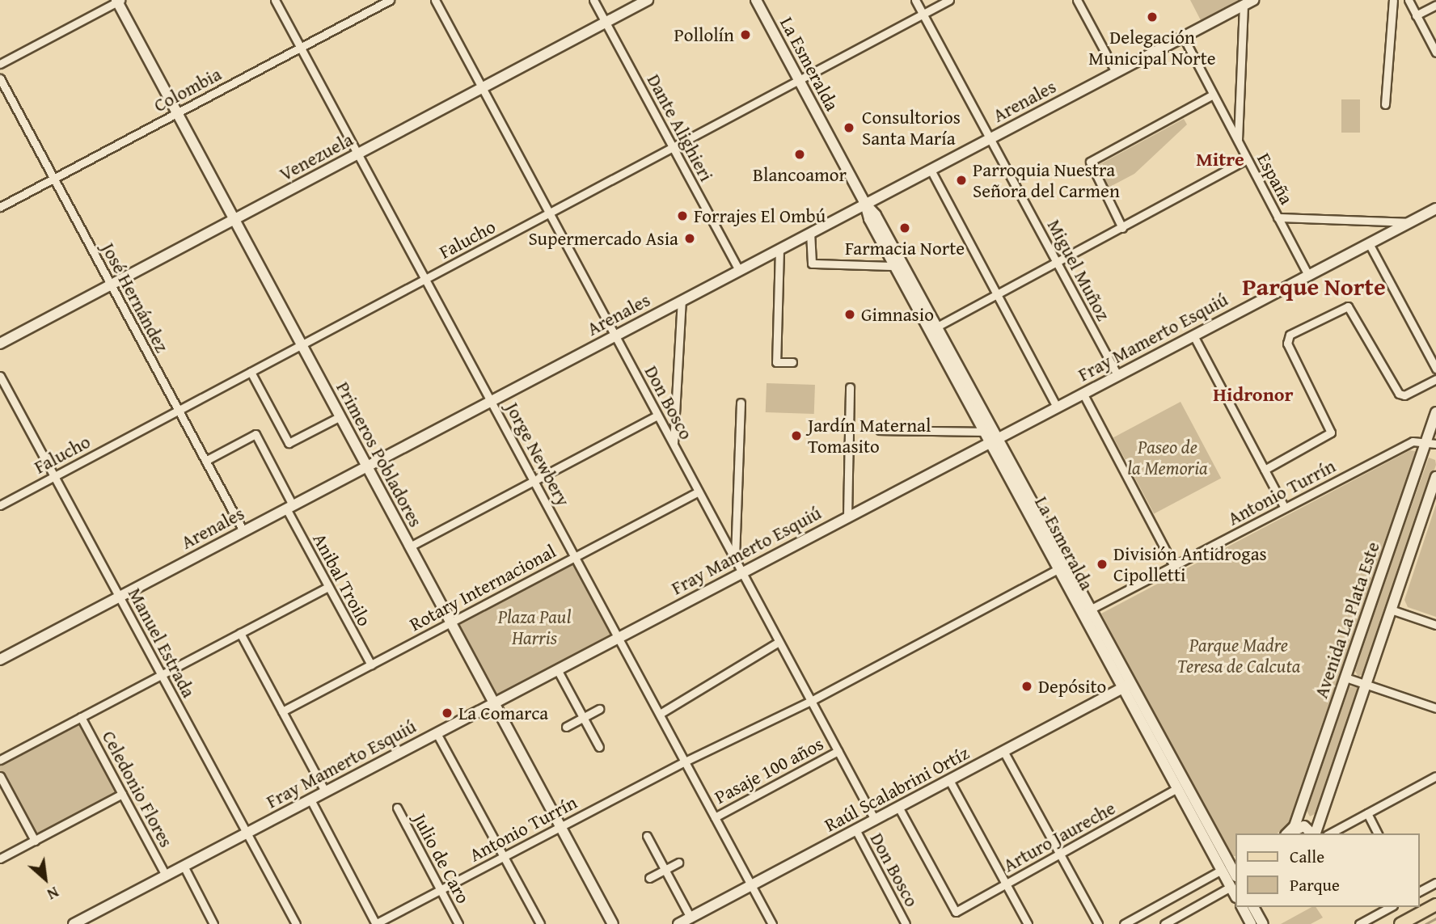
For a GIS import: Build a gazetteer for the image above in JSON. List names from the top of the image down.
{
  "streets": {
    "street": [
      "La Esmeralda",
      "Colombia",
      "Arenales",
      "Dante Alighieri",
      "Venezuela",
      "España",
      "Falucho",
      "Miguel Muñoz",
      "José Hernández",
      "Fray Mamerto Esquiú",
      "Don Bosco",
      "Primeros Pobladores",
      "Jorge Newbery",
      "Antonio Turrín",
      "Anibal Troilo",
      "Rotary Internacional",
      "Avenida La Plata Este",
      "Manuel Estrada",
      "Pasaje 100 años",
      "Celedonio Flores",
      "Raúl Scalabrini Ortíz",
      "Arturo Jaureche",
      "Julio de Caro"
    ]
  },
  "crossings": [
    ["La Esmeralda", "Arenales"],
    ["La Esmeralda", "Falucho"],
    ["La Esmeralda", "Fray Mamerto Esquiú"],
    ["La Esmeralda", "Antonio Turrín"],
    ["La Esmeralda", "Raúl Scalabrini Ortíz"],
    ["La Esmeralda", "Arturo Jaureche"],
    ["Colombia", "José Hernández"],
    ["Colombia", "Primeros Pobladores"],
    ["Colombia", "Jorge Newbery"],
    ["Arenales", "Dante Alighieri"],
    ["Arenales", "España"],
    ["Arenales", "Miguel Muñoz"],
    ["Arenales", "José Hernández"],
    ["Arenales", "Don Bosco"],
    ["Arenales", "Primeros Pobladores"],
    ["Arenales", "Jorge Newbery"],
    ["Arenales", "Anibal Troilo"],
    ["Arenales", "Manuel Estrada"],
    ["Dante Alighieri", "Venezuela"],
    ["Dante Alighieri", "Falucho"],
    ["Venezuela", "José Hernández"],
    ["Venezuela", "Don Bosco"],
    ["Venezuela", "Primeros Pobladores"],
    ["Venezuela", "Jorge Newbery"],
    ["España", "Fray Mamerto Esquiú"],
    ["Falucho", "Miguel Muñoz"],
    ["Falucho", "José Hernández"],
    ["Falucho", "Don Bosco"],
    ["Falucho", "Primeros Pobladores"],
    ["Falucho", "Jorge Newbery"],
    ["Falucho", "Manuel Estrada"],
    ["Miguel Muñoz", "Fray Mamerto Esquiú"],
    ["José Hernández", "Anibal Troilo"],
    ["Fray Mamerto Esquiú", "Don Bosco"],
    ["Fray Mamerto Esquiú", "Primeros Pobladores"],
    ["Fray Mamerto Esquiú", "Jorge Newbery"],
    ["Fray Mamerto Esquiú", "Manuel Estrada"],
    ["Fray Mamerto Esquiú", "Celedonio Flores"],
    ["Don Bosco", "Antonio Turrín"],
    ["Don Bosco", "Rotary Internacional"],
    ["Don Bosco", "Pasaje 100 años"],
    ["Don Bosco", "Raúl Scalabrini Ortíz"],
    ["Primeros Pobladores", "Antonio Turrín"],
    ["Primeros Pobladores", "Rotary Internacional"],
    ["Jorge Newbery", "Antonio Turrín"],
    ["Jorge Newbery", "Rotary Internacional"],
    ["Jorge Newbery", "Pasaje 100 años"],
    ["Jorge Newbery", "Raúl Scalabrini Ortíz"],
    ["Antonio Turrín", "Avenida La Plata Este"],
    ["Antonio Turrín", "Julio de Caro"],
    ["Anibal Troilo", "Rotary Internacional"],
    ["Raúl Scalabrini Ortíz", "Arturo Jaureche"]
  ],
  "districts": ["Mitre", "Parque Norte", "Hidronor"],
  "parks": ["Paseo de la Memoria", "Plaza Paul Harris", "Parque Madre Teresa de Calcuta"],
  "places": [
    "Delegación Municipal Norte",
    "Pollolín",
    "Consultorios Santa María",
    "Blancoamor",
    "Parroquia Nuestra Señora del Carmen",
    "Forrajes El Ombú",
    "Farmacia Norte",
    "Supermercado Asia",
    "Gimnasio",
    "Jardín Maternal Tomasito",
    "División Antidrogas Cipolletti",
    "Depósito",
    "La Comarca"
  ],
  "legend": ["Calle", "Parque"],
  "north": "bottom right"
}
